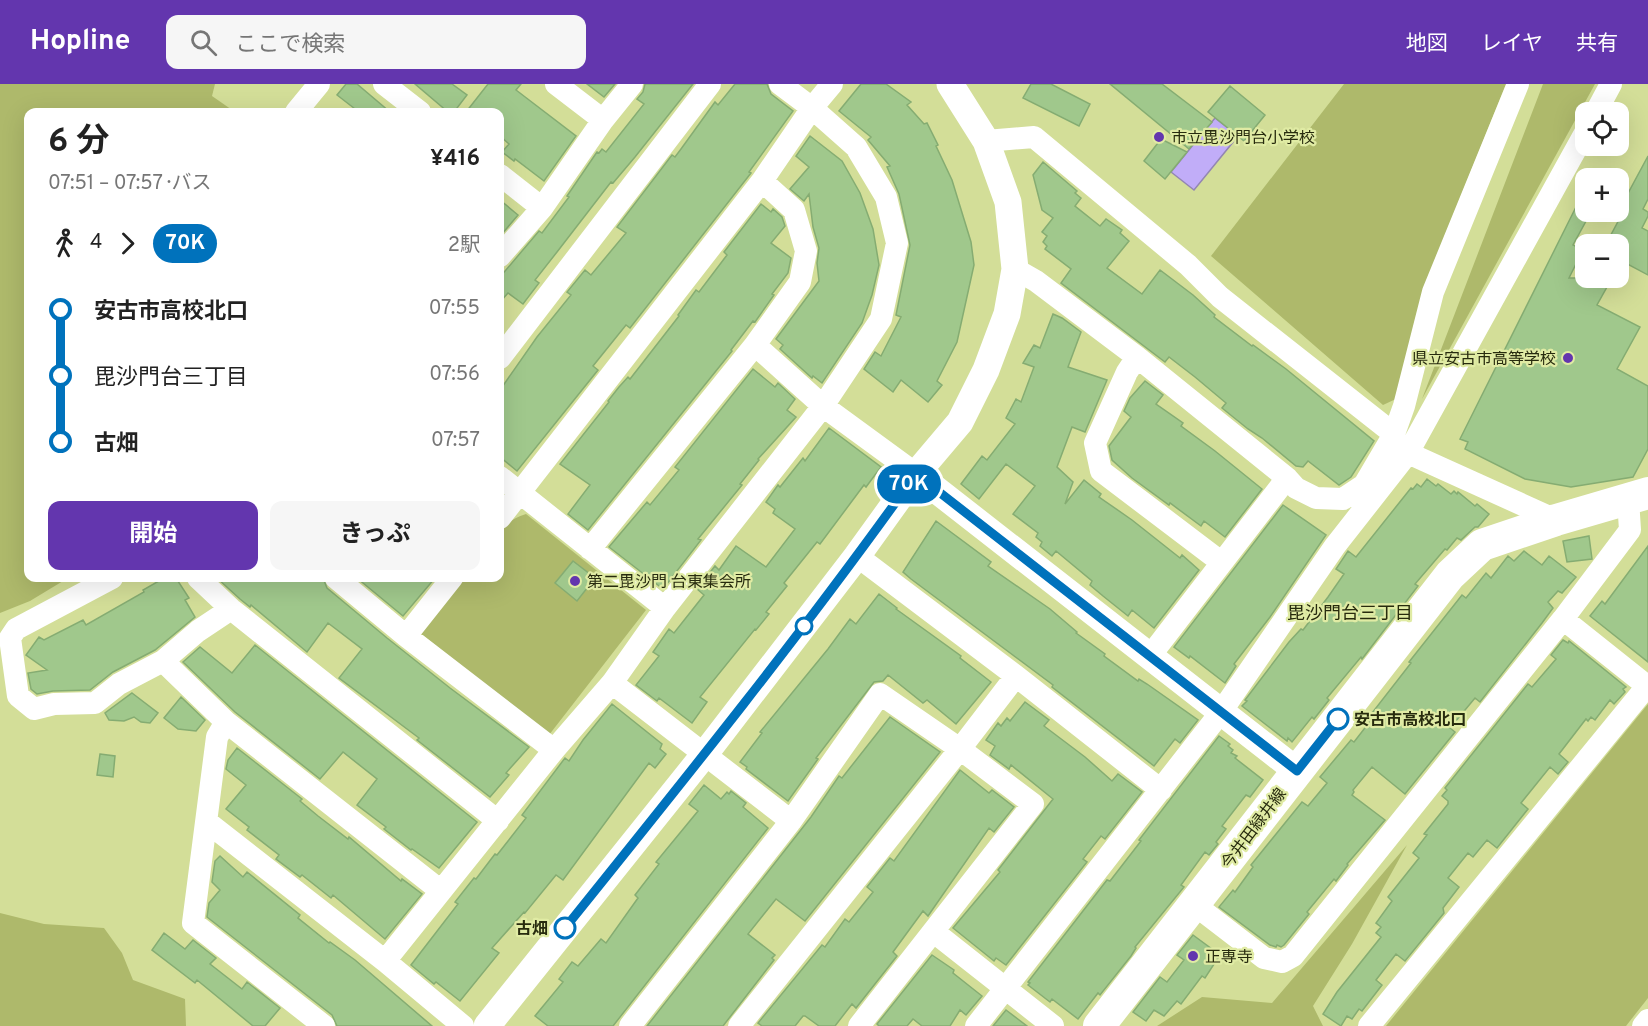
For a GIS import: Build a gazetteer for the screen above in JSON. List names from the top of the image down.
{
  "streets": {
    "main road": ["今井田緑井線"]
  },
  "districts": ["毘沙門台三丁目"],
  "places": [
    "市立毘沙門台小学校",
    "県立安古市高等学校",
    "第二毘沙門 台東集会所",
    "安古市高校北口",
    "古畑",
    "正専寺"
  ],
  "lines": ["bus line 70K"],
  "page": {
    "header": "Hopline",
    "search": "ここで検索",
    "nav": ["地図", "レイヤ", "共有"],
    "on_map": "70K",
    "map_buttons": ["+", "−"],
    "heading": ["6 分", "07:51 – 07:57 · バス", "¥416"],
    "legs": ["4", "70K", "2駅"],
    "list": [
      {
        "name": "安古市高校北口",
        "value": "07:55"
      },
      {
        "name": "毘沙門台三丁目",
        "value": "07:56"
      },
      {
        "name": "古畑",
        "value": "07:57"
      }
    ],
    "buttons": ["開始", "きっぷ"]
  }
}
